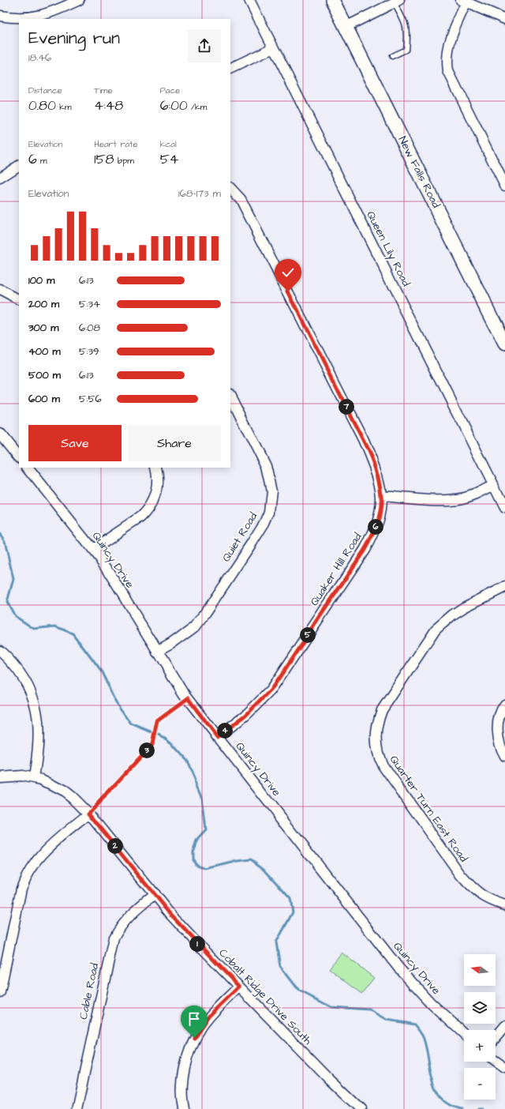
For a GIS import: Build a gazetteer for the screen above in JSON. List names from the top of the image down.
{
  "streets": {
    "main road": ["New Falls Road"],
    "street": [
      "Queen Lily Road",
      "Quiet Road",
      "Quincy Drive",
      "Quaker Hill Road",
      "Quarter Turn East Road",
      "Cable Road",
      "Cobalt Ridge Drive South"
    ]
  },
  "crossings": [
    ["Quiet Road", "Quincy Drive"],
    ["Quincy Drive", "Quaker Hill Road"],
    ["Cable Road", "Cobalt Ridge Drive South"]
  ],
  "north": "left",
  "page": {
    "heading": ["Evening run", "18:46"],
    "stats": [
      ["Distance", "0.80 km"],
      ["Time", "4:48"],
      ["Pace", "6:00 /km"],
      ["Elevation", "6 m"],
      ["Heart rate", "158 bpm"],
      ["kcal", "54"]
    ],
    "chart": ["Elevation", "168–173 m"],
    "list": [
      {
        "name": "100 m",
        "note": "6:13"
      },
      {
        "name": "200 m",
        "note": "5:34"
      },
      {
        "name": "300 m",
        "note": "6:08"
      },
      {
        "name": "400 m",
        "note": "5:39"
      },
      {
        "name": "500 m",
        "note": "6:13"
      },
      {
        "name": "600 m",
        "note": "5:56"
      }
    ],
    "pins": [
      "7",
      "6",
      "5",
      "4",
      "3",
      "2",
      "1"
    ],
    "buttons": ["Save", "Share"],
    "map_buttons": ["+", "−"]
  }
}
